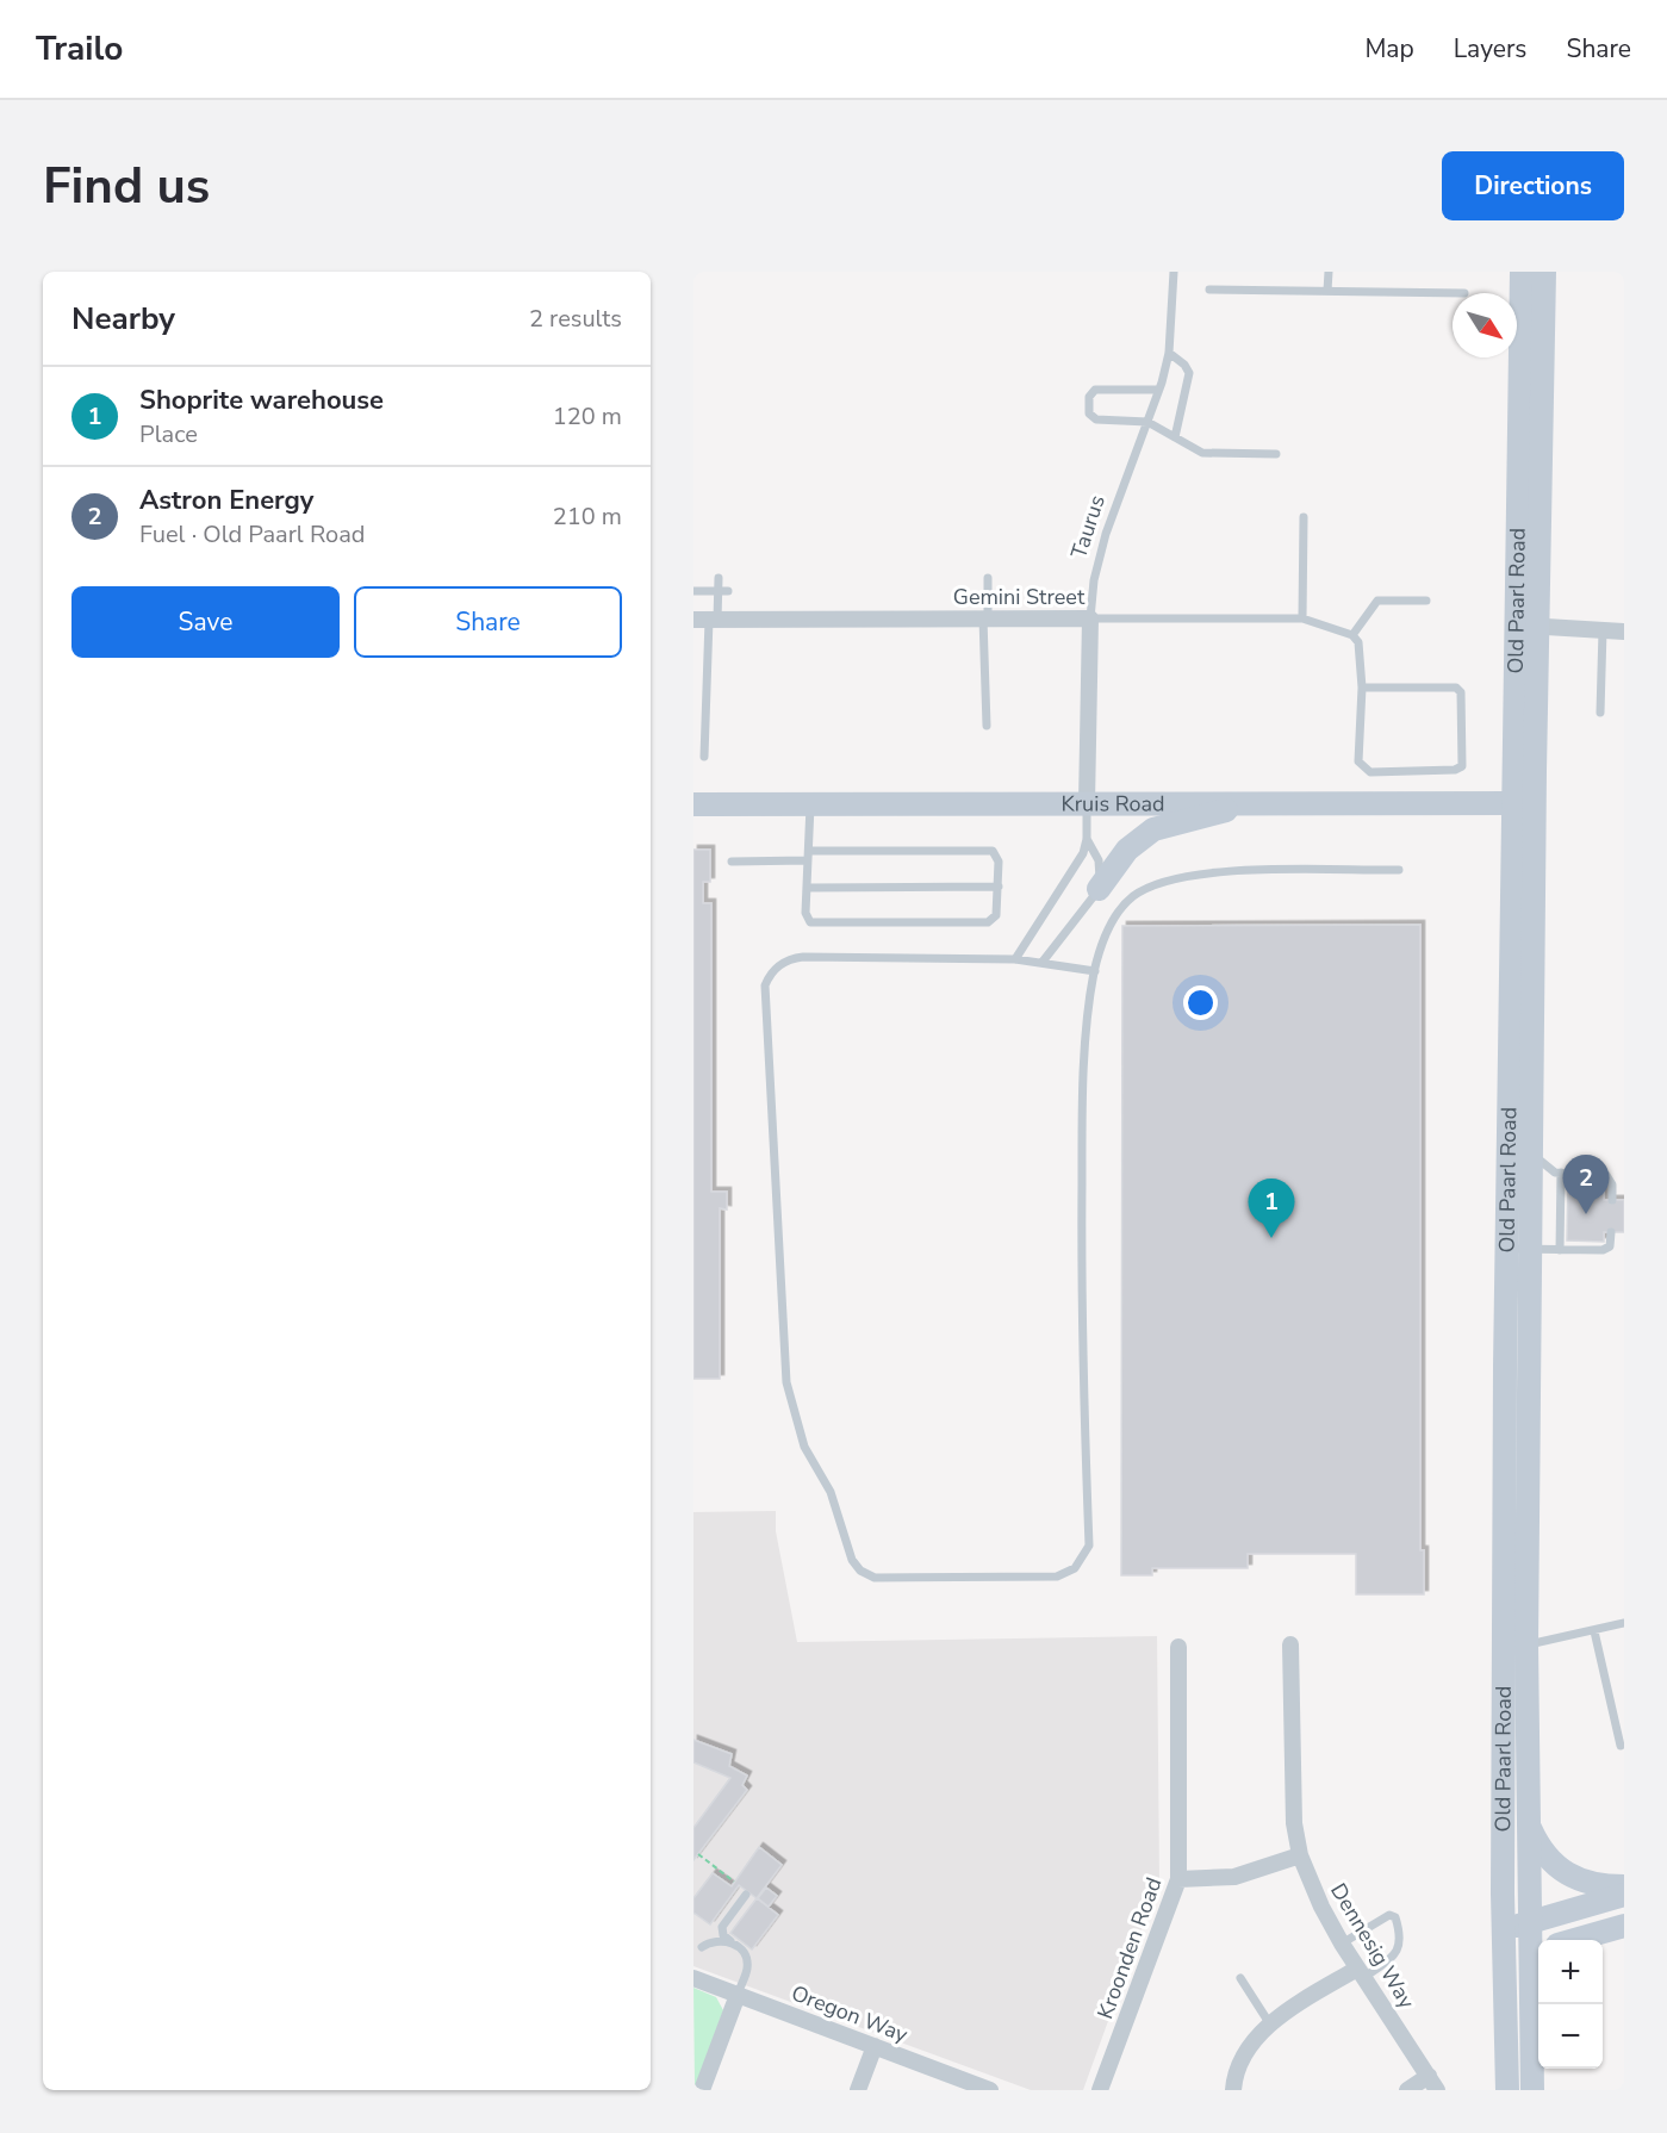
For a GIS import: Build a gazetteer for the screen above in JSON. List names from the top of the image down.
{
  "streets": {
    "main road": ["Old Paarl Road", "Kruis Road"],
    "street": [
      "Taurus",
      "Gemini Street",
      "Dennesig Way",
      "Kroonden Road",
      "Oregon Way"
    ]
  },
  "crossings": [
    ["Taurus", "Gemini Street"],
    ["Taurus", "Kruis Road"],
    ["Old Paarl Road", "Kruis Road"]
  ],
  "north": "bottom right",
  "page": {
    "header": "Trailo",
    "nav": ["Map", "Layers", "Share"],
    "buttons": [
      "Directions",
      ["Save", "Share"]
    ],
    "title": "Find us",
    "heading": ["Nearby", "2 results"],
    "list": [
      {
        "mark": "1",
        "name": "Shoprite warehouse",
        "note": "Place",
        "value": "120 m"
      },
      {
        "mark": "2",
        "name": "Astron Energy",
        "note": "Fuel · Old Paarl Road",
        "value": "210 m"
      }
    ],
    "pins": ["2", "1"],
    "map_buttons": ["+", "−"]
  }
}
